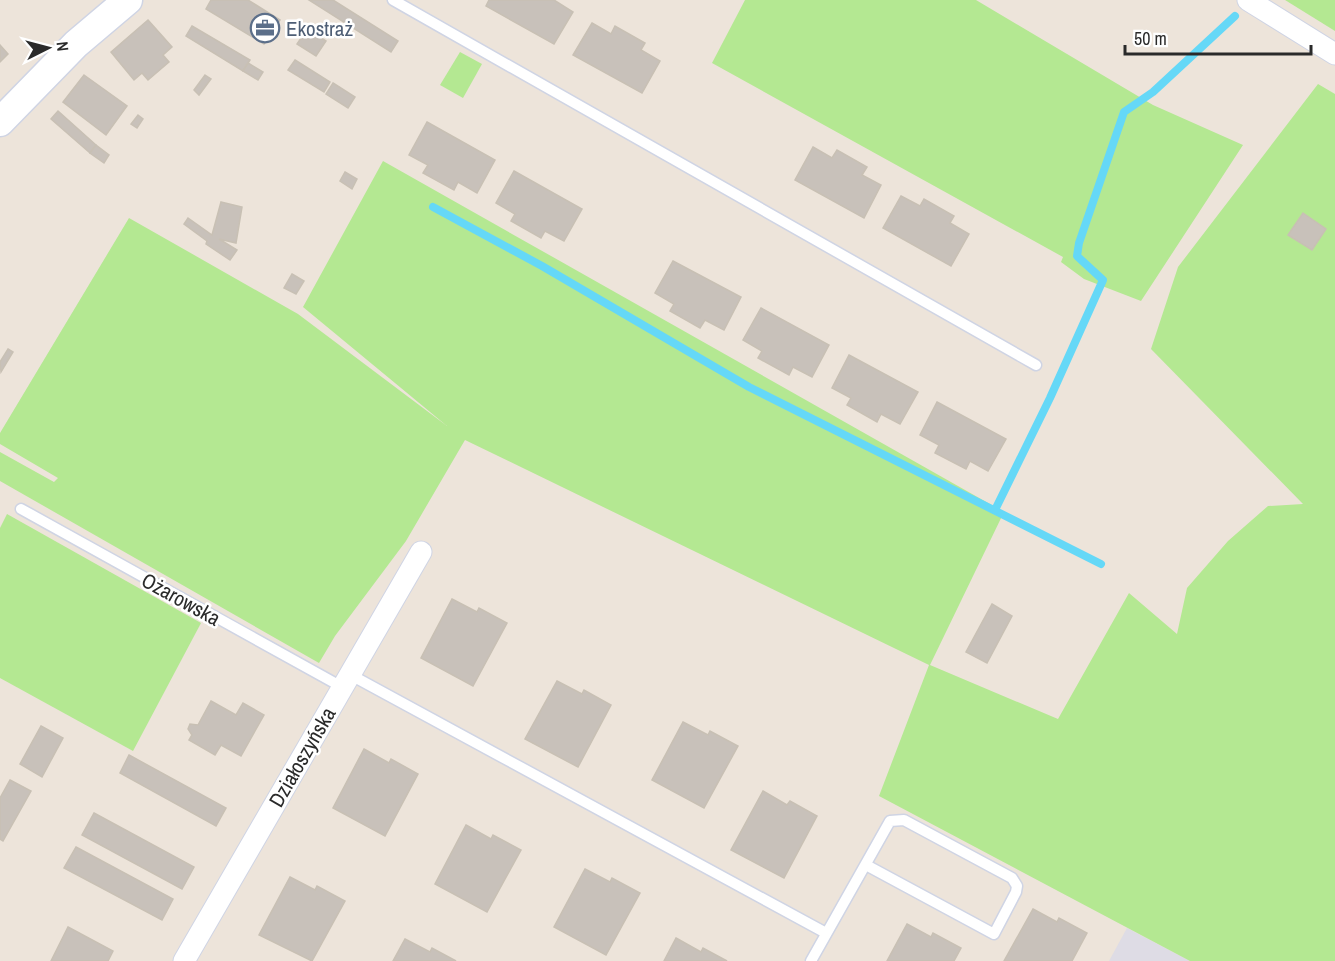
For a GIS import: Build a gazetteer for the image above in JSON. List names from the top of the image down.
{
  "streets": {
    "street": ["Działoszyńska"],
    "lane": ["Ożarowska"]
  },
  "crossings": [
    ["Ożarowska", "Działoszyńska"]
  ],
  "places": {
    "office": ["Ekostraż"]
  },
  "scale_bar": "50 m",
  "north": "right"
}
